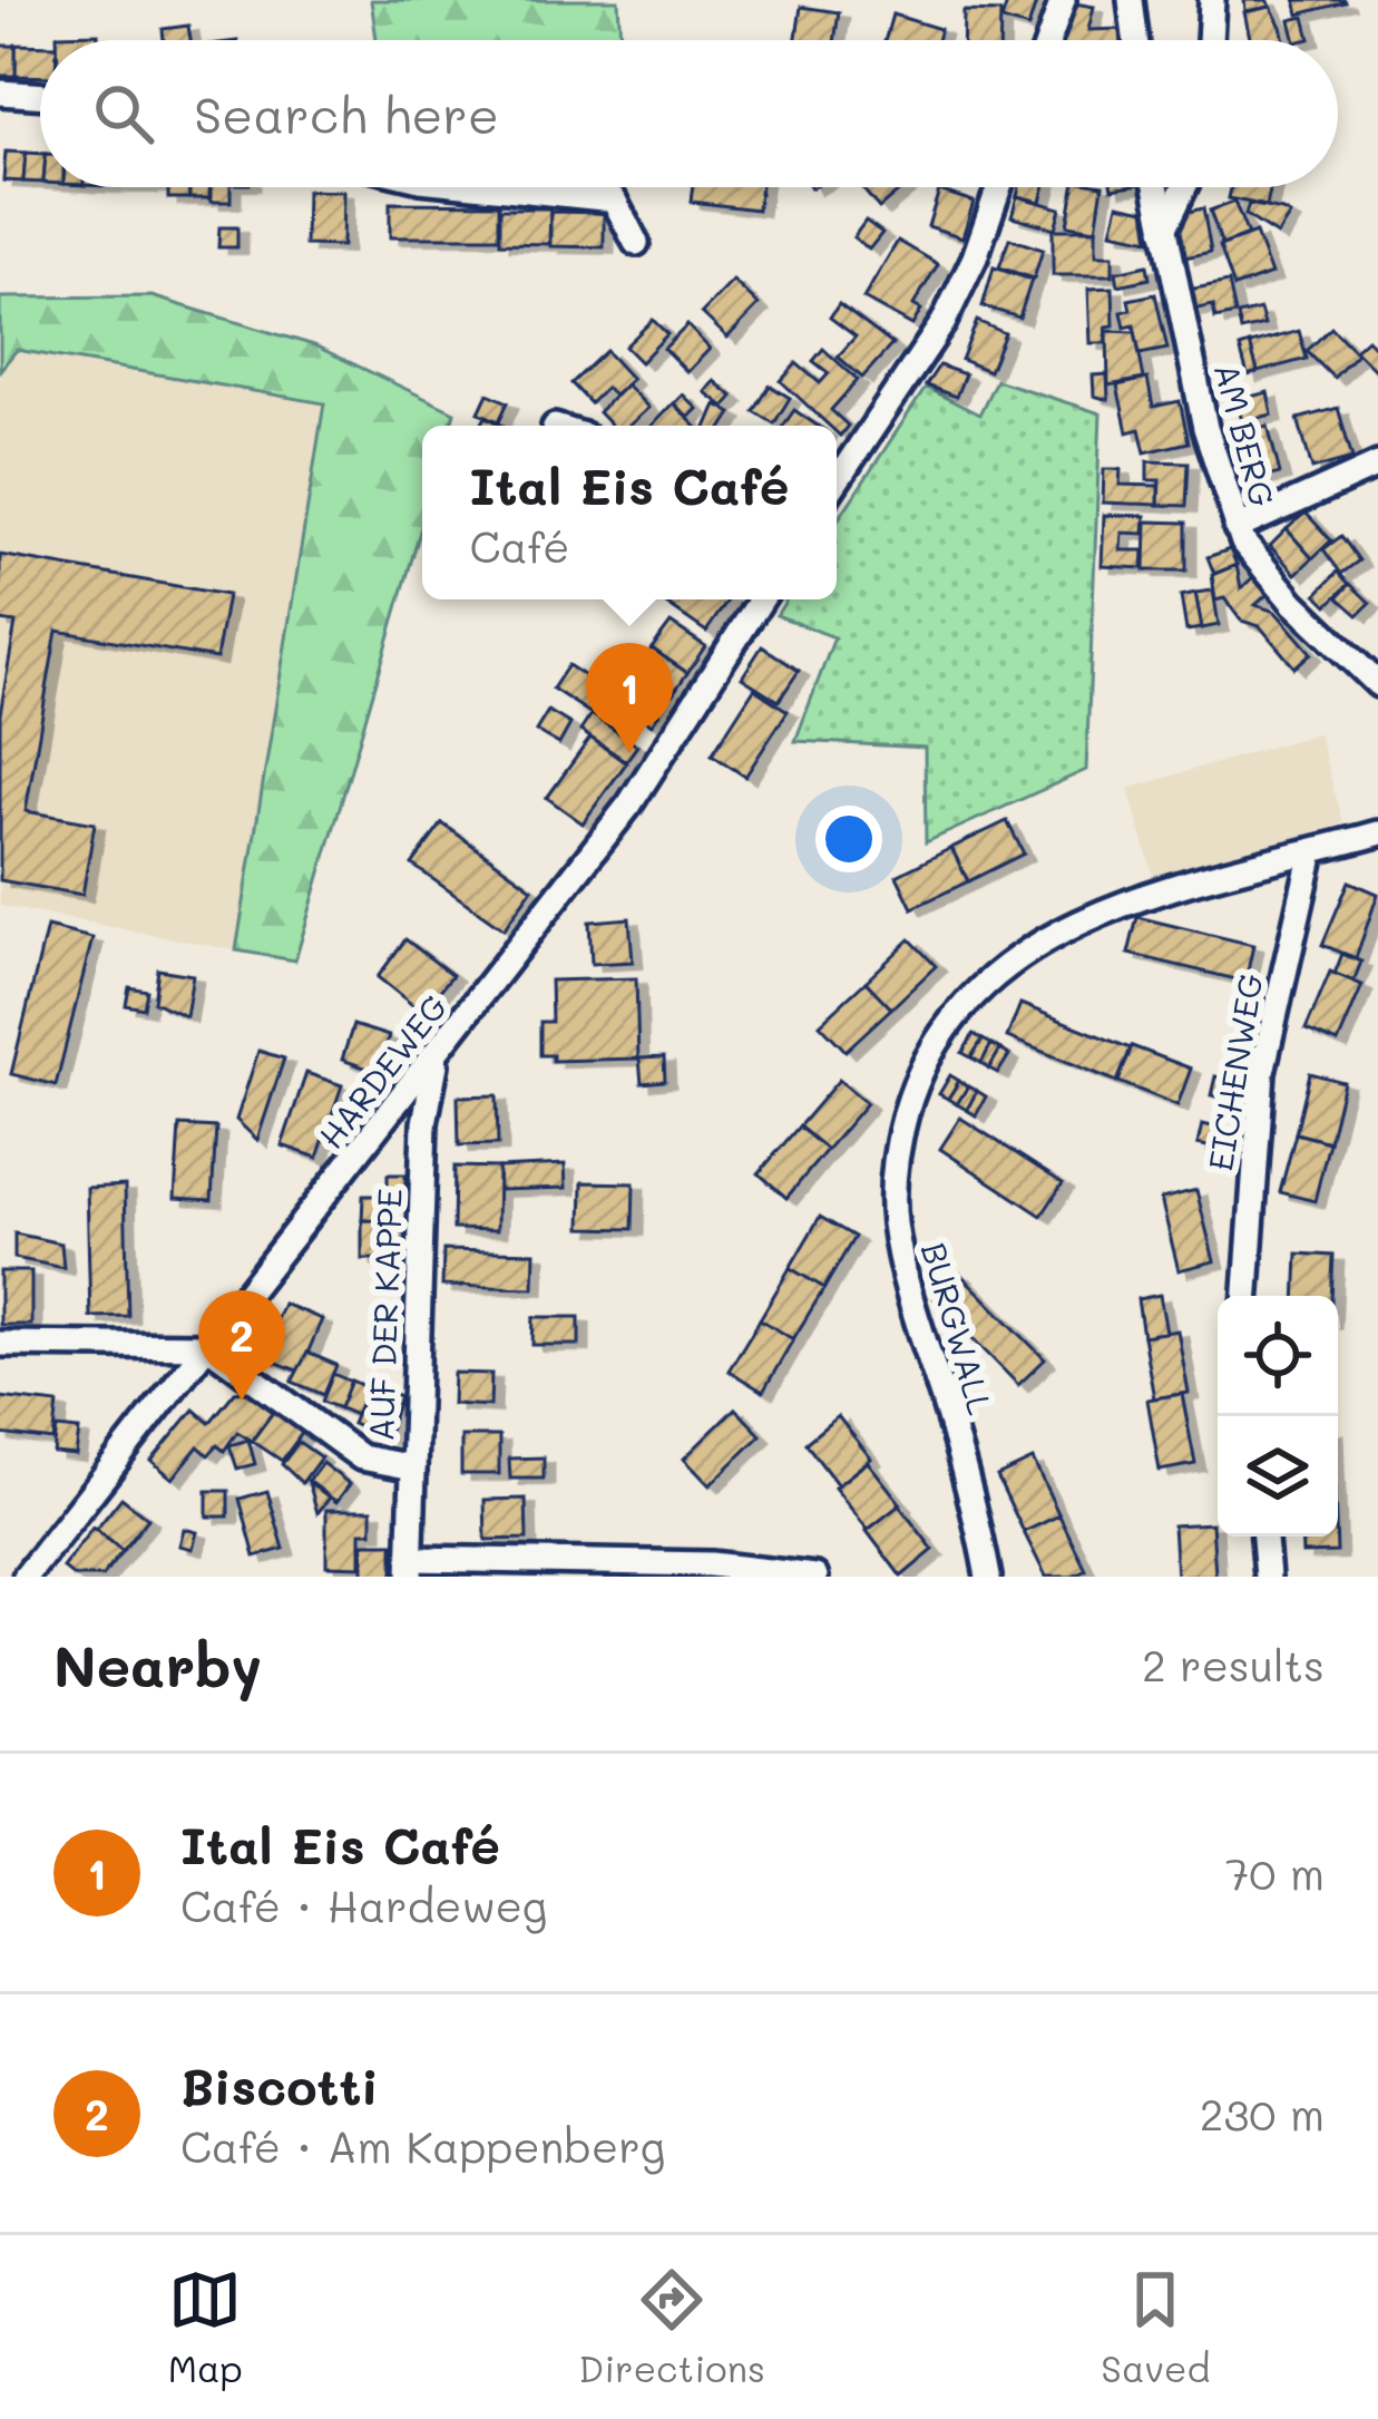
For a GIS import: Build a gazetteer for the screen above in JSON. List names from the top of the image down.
{
  "streets": {
    "street": [
      "AM BERG",
      "HARDEWEG",
      "EICHENWEG",
      "AUF DER KAPPE",
      "BURGWALL"
    ]
  },
  "crossings": [
    ["HARDEWEG", "AUF DER KAPPE"],
    ["EICHENWEG", "BURGWALL"]
  ],
  "page": {
    "search": "Search here",
    "popup": ["Ital Eis Café", "Café"],
    "pins": ["1", "2"],
    "heading": ["Nearby", "2 results"],
    "list": [
      {
        "mark": "1",
        "name": "Ital Eis Café",
        "note": "Café · Hardeweg",
        "value": "70 m"
      },
      {
        "mark": "2",
        "name": "Biscotti",
        "note": "Café · Am Kappenberg",
        "value": "230 m"
      }
    ],
    "nav": ["Map", "Directions", "Saved"]
  }
}
